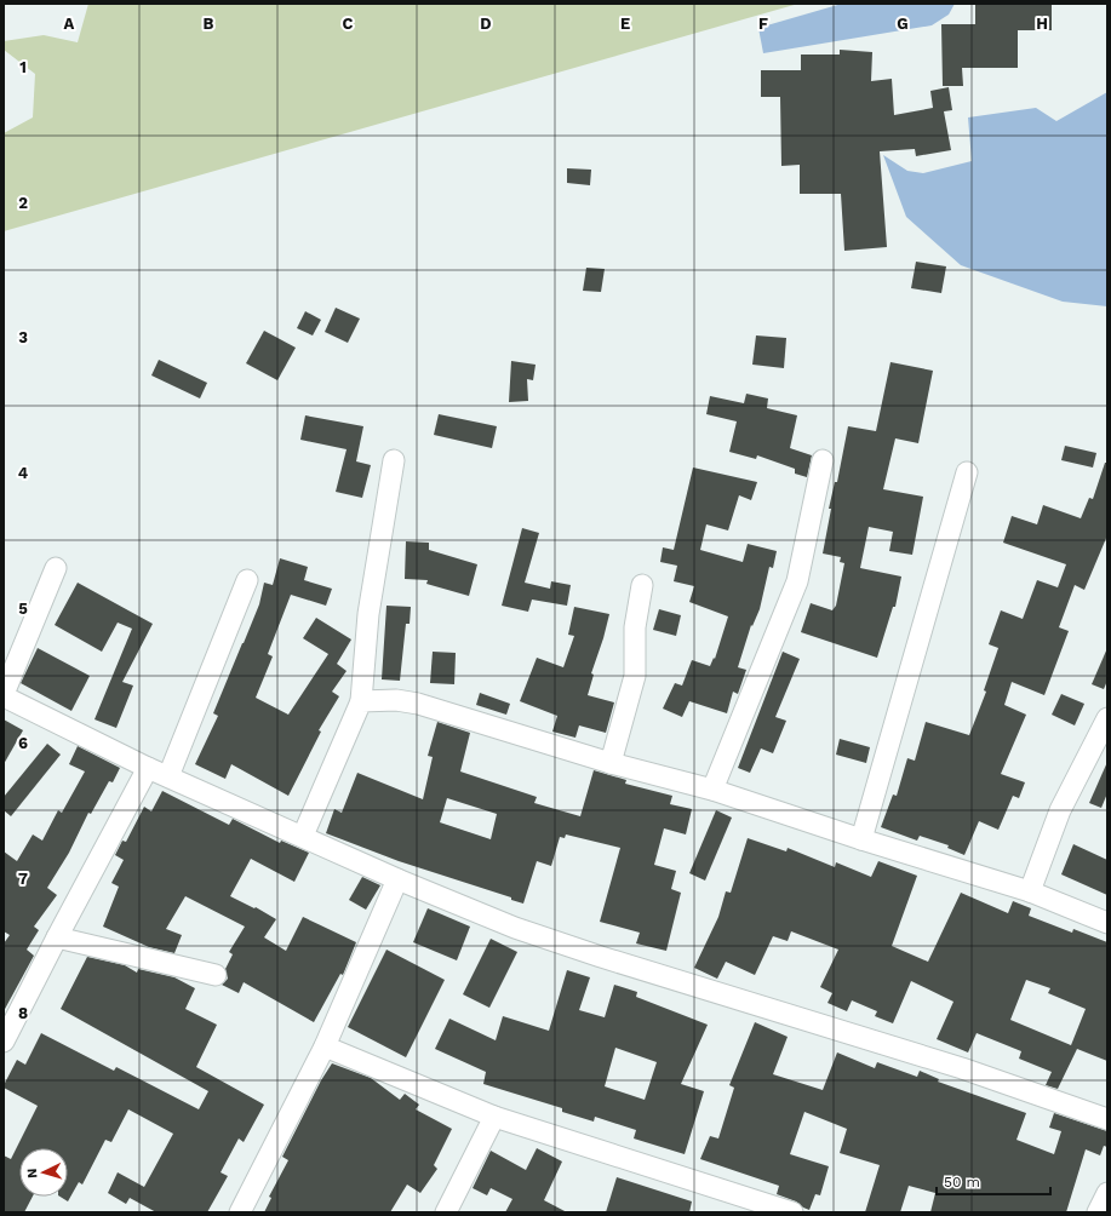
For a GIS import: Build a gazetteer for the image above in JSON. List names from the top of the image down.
{
  "scale_bar": "50 m",
  "north": "left",
  "grid": {
    "columns": [
      "A",
      "B",
      "C",
      "D",
      "E",
      "F",
      "G",
      "H"
    ],
    "rows": [
      "1",
      "2",
      "3",
      "4",
      "5",
      "6",
      "7",
      "8"
    ]
  }
}
